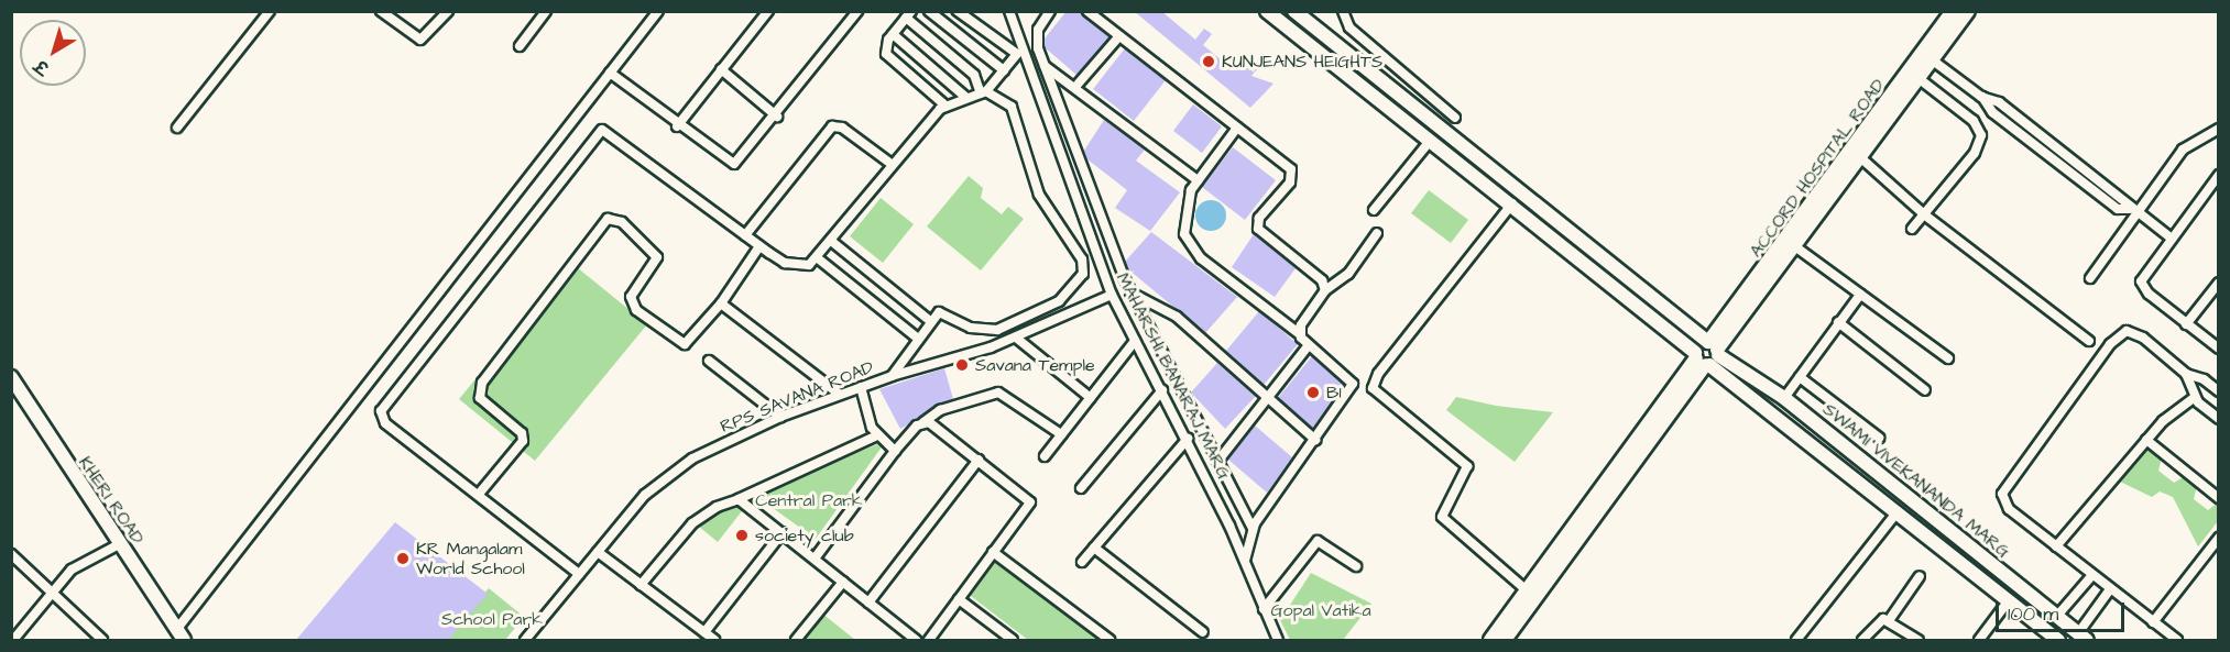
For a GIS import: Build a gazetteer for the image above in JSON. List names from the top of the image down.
{
  "streets": {
    "street": [
      "ACCORD HOSPITAL ROAD",
      "MAHARSHI BANARAJ MARG",
      "RPS SAVANA ROAD",
      "SWAMI VIVEKANANDA MARG",
      "KHERI ROAD"
    ]
  },
  "crossings": [
    ["ACCORD HOSPITAL ROAD", "SWAMI VIVEKANANDA MARG"],
    ["MAHARSHI BANARAJ MARG", "RPS SAVANA ROAD"]
  ],
  "parks": ["Central Park", "Gopal Vatika", "School Park"],
  "places": [
    "KUNJEANS HEIGHTS",
    "Savana Temple",
    "B1",
    "society club",
    "KR Mangalam World School"
  ],
  "scale_bar": "100 m",
  "north": "bottom left"
}
